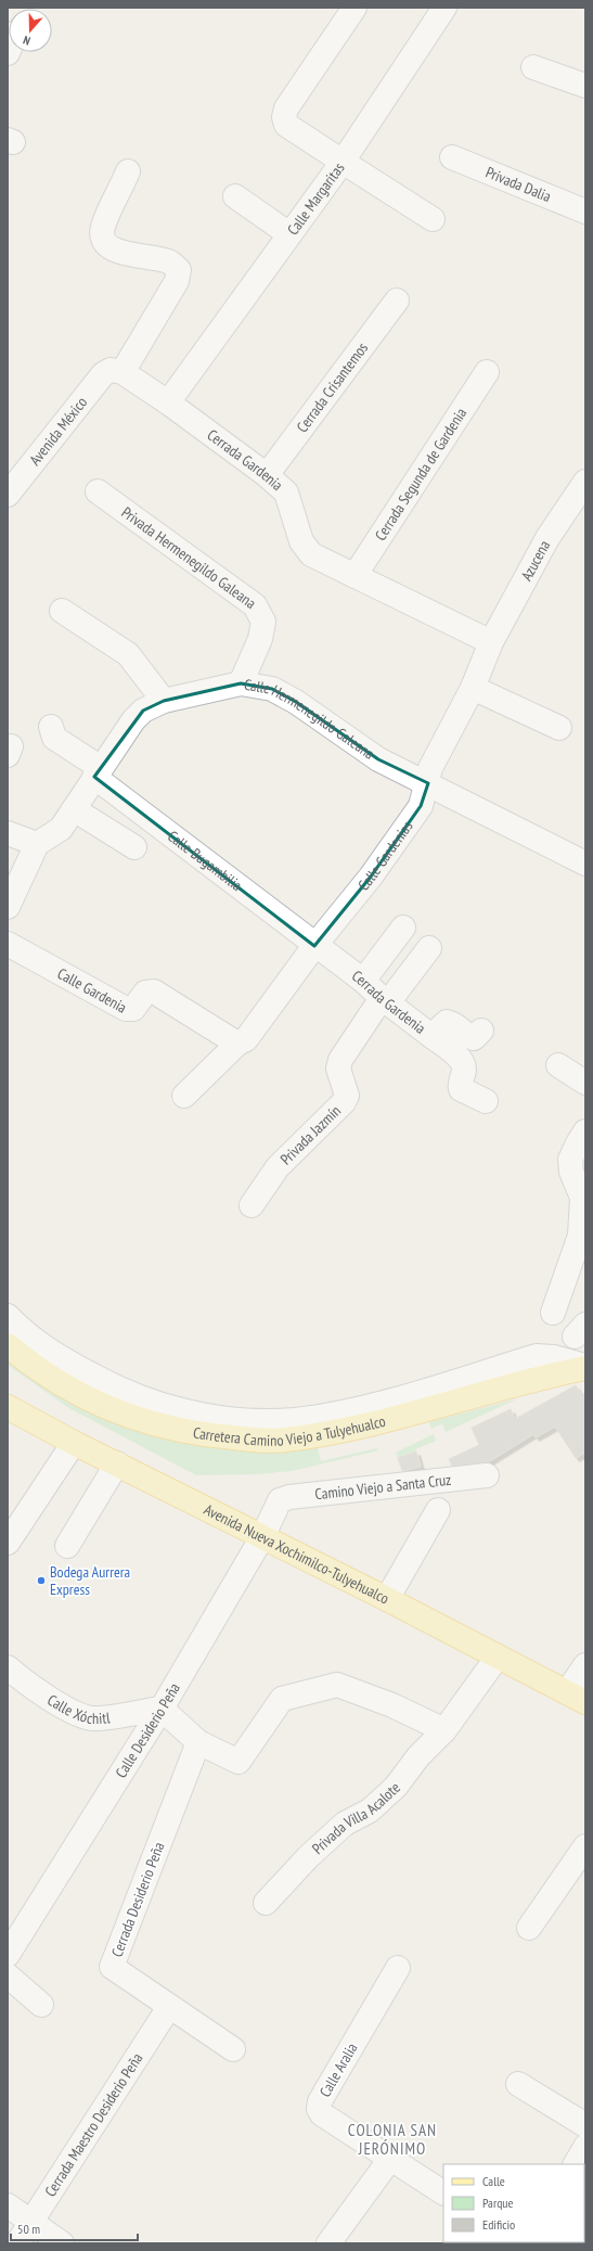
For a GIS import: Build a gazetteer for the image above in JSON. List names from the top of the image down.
{
  "streets": {
    "main road": ["Carretera Camino Viejo a Tulyehualco", "Avenida Nueva Xochimilco-Tulyehualco"],
    "street": [
      "Privada Dalia",
      "Calle Margaritas",
      "Cerrada Crisantemos",
      "Avenida México",
      "Cerrada Gardenia",
      "Cerrada Segunda de Gardenia",
      "Privada Hermenegildo Galeana",
      "Azucena",
      "Calle Hermenegildo Galeana",
      "Calle Gardenias",
      "Calle Bugambilia",
      "Calle Gardenia",
      "Privada Jazmín",
      "Camino Viejo a Santa Cruz",
      "Calle Xóchitl",
      "Calle Desiderio Peña",
      "Privada Villa Acalote",
      "Cerrada Desiderio Peña",
      "Calle Aralia",
      "Cerrada Maestro Desiderio Peña"
    ]
  },
  "crossings": [
    ["Calle Margaritas", "Cerrada Gardenia"],
    ["Cerrada Crisantemos", "Cerrada Gardenia"],
    ["Avenida México", "Cerrada Gardenia"],
    ["Cerrada Gardenia", "Cerrada Segunda de Gardenia"],
    ["Cerrada Gardenia", "Azucena"],
    ["Cerrada Gardenia", "Calle Gardenias"],
    ["Cerrada Gardenia", "Calle Bugambilia"],
    ["Cerrada Gardenia", "Privada Jazmín"],
    ["Privada Hermenegildo Galeana", "Calle Hermenegildo Galeana"],
    ["Azucena", "Calle Gardenias"],
    ["Calle Hermenegildo Galeana", "Calle Gardenias"],
    ["Calle Hermenegildo Galeana", "Calle Bugambilia"],
    ["Calle Gardenias", "Calle Bugambilia"],
    ["Calle Gardenias", "Calle Gardenia"],
    ["Camino Viejo a Santa Cruz", "Calle Desiderio Peña"],
    ["Avenida Nueva Xochimilco-Tulyehualco", "Calle Desiderio Peña"],
    ["Avenida Nueva Xochimilco-Tulyehualco", "Privada Villa Acalote"],
    ["Calle Xóchitl", "Calle Desiderio Peña"],
    ["Cerrada Desiderio Peña", "Cerrada Maestro Desiderio Peña"]
  ],
  "districts": ["COLONIA SAN JERÓNIMO"],
  "places": ["Bodega Aurrera Express"],
  "legend": ["Calle", "Parque", "Edificio"],
  "scale_bar": "50 m",
  "north": "bottom"
}
